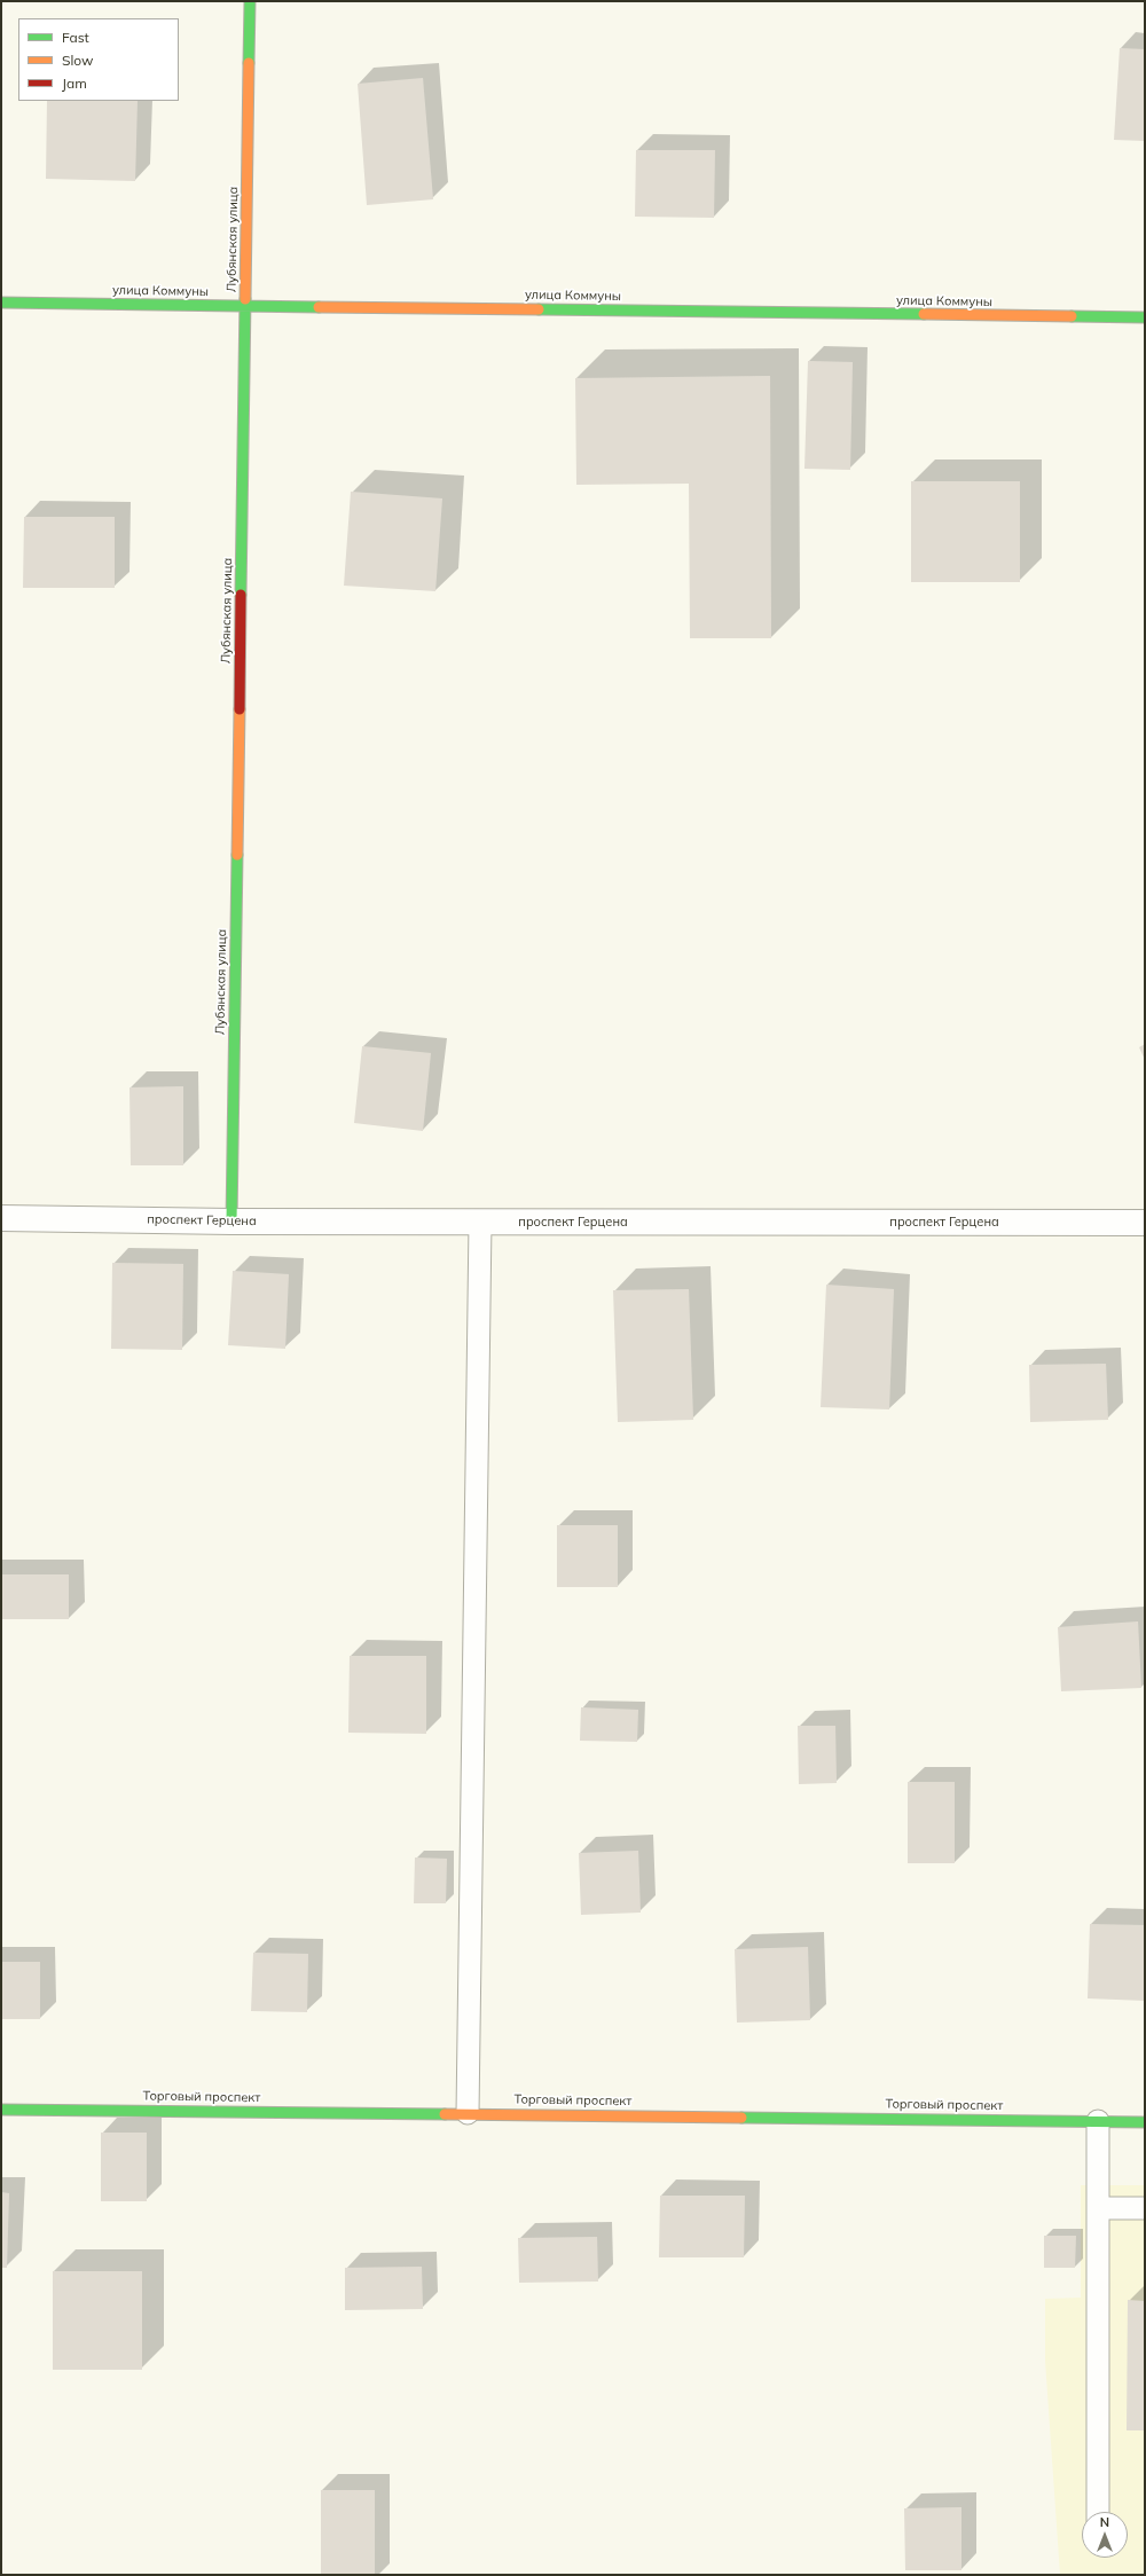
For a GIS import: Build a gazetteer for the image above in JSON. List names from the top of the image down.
{
  "streets": {
    "street": [
      "Лубянская улица",
      "улица Коммуны",
      "проспект Герцена",
      "Торговый проспект"
    ]
  },
  "crossings": [
    ["Лубянская улица", "улица Коммуны"],
    ["Лубянская улица", "проспект Герцена"]
  ],
  "legend": ["Fast", "Slow", "Jam"],
  "north": "top"
}
